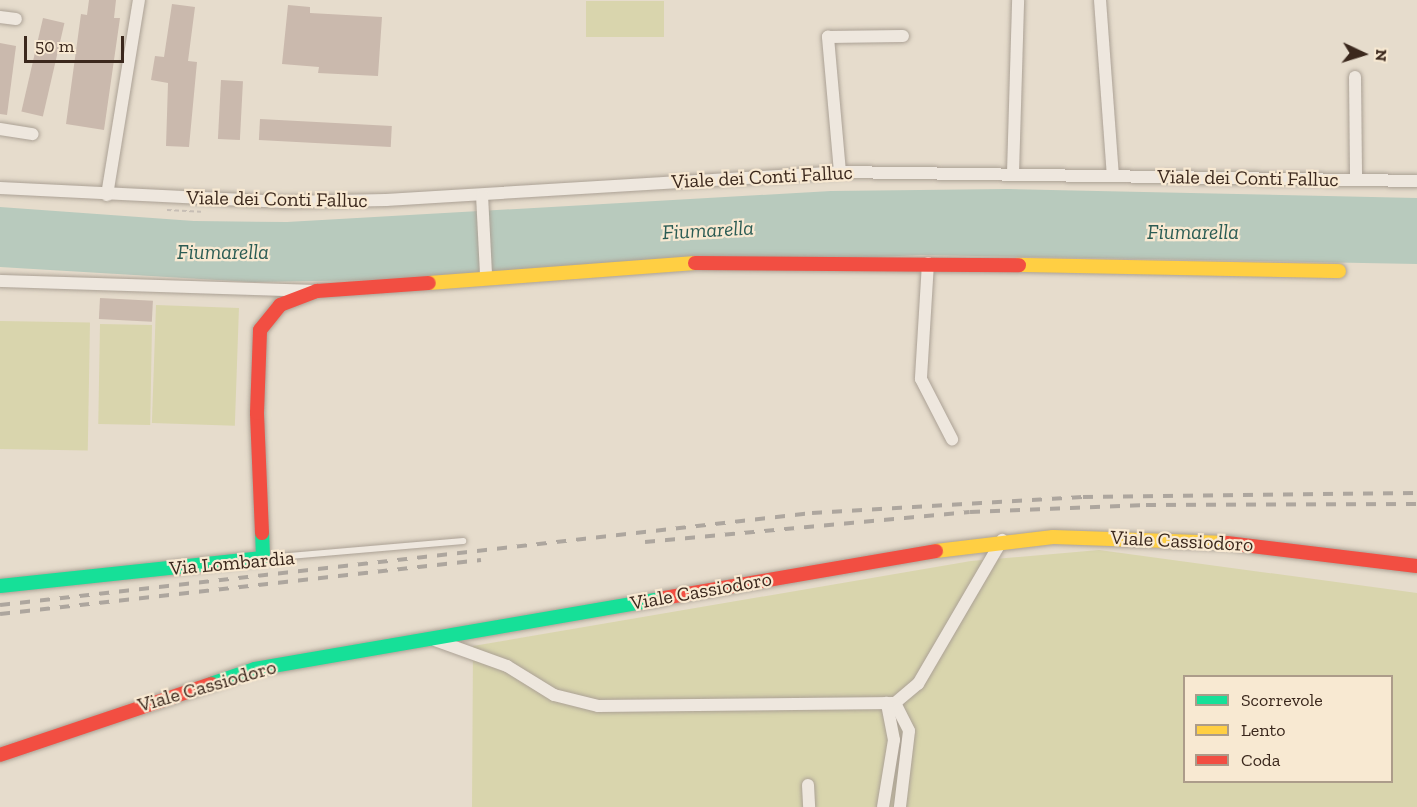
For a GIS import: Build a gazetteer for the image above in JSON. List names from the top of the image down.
{
  "streets": {
    "street": ["Viale dei Conti Falluc", "Viale Cassiodoro", "Via Lombardia"]
  },
  "water": ["Fiumarella"],
  "legend": ["Scorrevole", "Lento", "Coda"],
  "scale_bar": "50 m",
  "north": "right"
}
